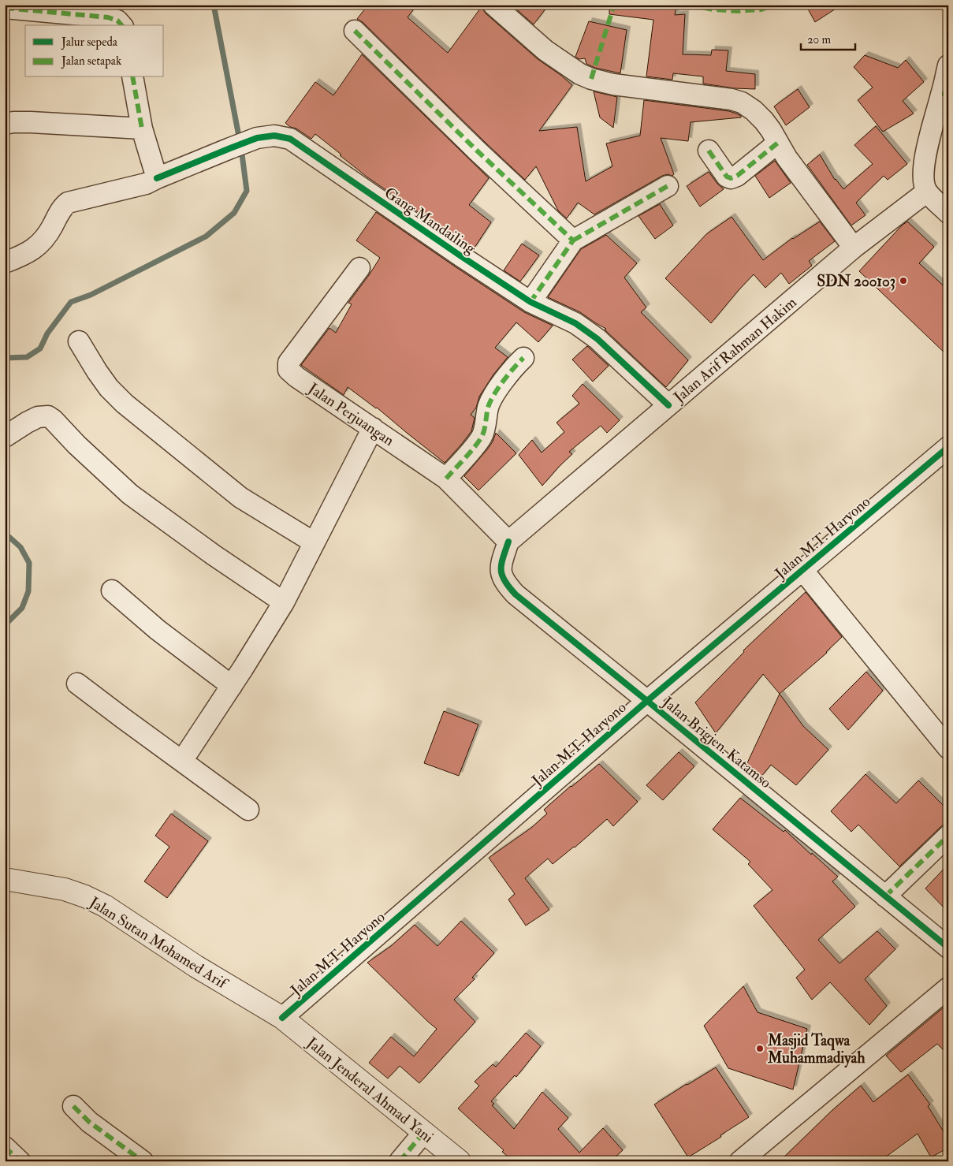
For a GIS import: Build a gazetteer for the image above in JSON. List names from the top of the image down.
{
  "streets": {
    "street": [
      "Gang Mandailing",
      "Jalan Arif Rahman Hakim",
      "Jalan Perjuangan",
      "Jalan M.T. Haryono",
      "Jalan Brigjen. Katamso",
      "Jalan Sutan Mohamed Arif",
      "Jalan Jenderal Ahmad Yani"
    ]
  },
  "crossings": [
    ["Gang Mandailing", "Jalan Arif Rahman Hakim"],
    ["Jalan Arif Rahman Hakim", "Jalan Perjuangan"],
    ["Jalan Arif Rahman Hakim", "Jalan Brigjen. Katamso"],
    ["Jalan Perjuangan", "Jalan Brigjen. Katamso"],
    ["Jalan M.T. Haryono", "Jalan Brigjen. Katamso"],
    ["Jalan M.T. Haryono", "Jalan Sutan Mohamed Arif"],
    ["Jalan M.T. Haryono", "Jalan Jenderal Ahmad Yani"],
    ["Jalan Sutan Mohamed Arif", "Jalan Jenderal Ahmad Yani"]
  ],
  "places": ["SDN 200103", "Masjid Taqwa Muhammadiyah"],
  "legend": ["Jalur sepeda", "Jalan setapak"],
  "scale_bar": "20 m"
}
